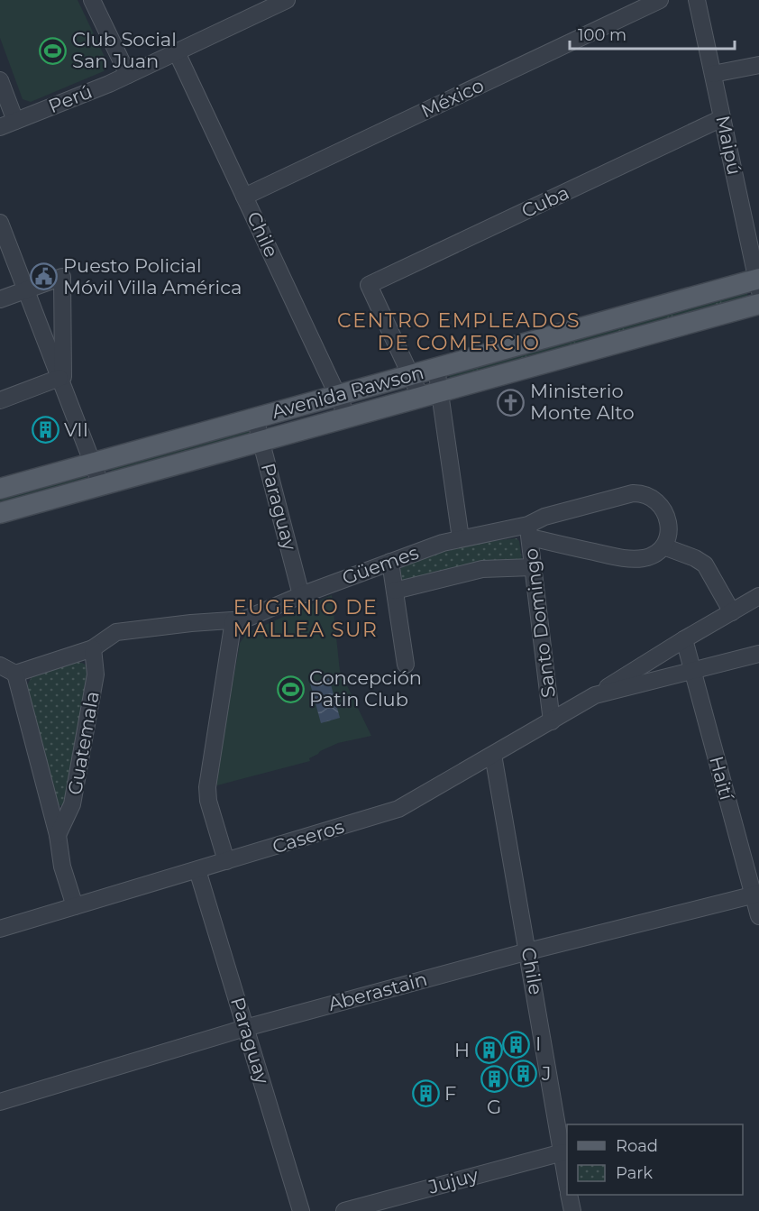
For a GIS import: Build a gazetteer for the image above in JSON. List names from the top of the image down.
{
  "streets": {
    "main road": ["Avenida Rawson"],
    "street": [
      "México",
      "Perú",
      "Maipú",
      "Cuba",
      "Chile",
      "Paraguay",
      "Güemes",
      "Santo Domingo",
      "Guatemala",
      "Haití",
      "Caseros",
      "Aberastain",
      "Jujuy"
    ]
  },
  "crossings": [
    ["México", "Chile"],
    ["Perú", "Chile"],
    ["Maipú", "Cuba"],
    ["Maipú", "Avenida Rawson"],
    ["Cuba", "Avenida Rawson"],
    ["Chile", "Avenida Rawson"],
    ["Chile", "Caseros"],
    ["Chile", "Aberastain"],
    ["Chile", "Jujuy"],
    ["Avenida Rawson", "Paraguay"],
    ["Paraguay", "Güemes"],
    ["Paraguay", "Caseros"],
    ["Paraguay", "Aberastain"],
    ["Güemes", "Santo Domingo"],
    ["Güemes", "Guatemala"],
    ["Santo Domingo", "Caseros"],
    ["Guatemala", "Caseros"],
    ["Haití", "Caseros"],
    ["Haití", "Aberastain"]
  ],
  "districts": ["CENTRO EMPLEADOS DE COMERCIO", "EUGENIO DE MALLEA SUR"],
  "places": {
    "sports": ["Club Social San Juan", "Concepción Patin Club"],
    "public building": ["Puesto Policial Móvil Villa América"],
    "church": ["Ministerio Monte Alto"],
    "building": [
      "VII",
      "I",
      "H",
      "J",
      "G",
      "F"
    ]
  },
  "legend": ["Road", "Park"],
  "scale_bar": "100 m"
}
